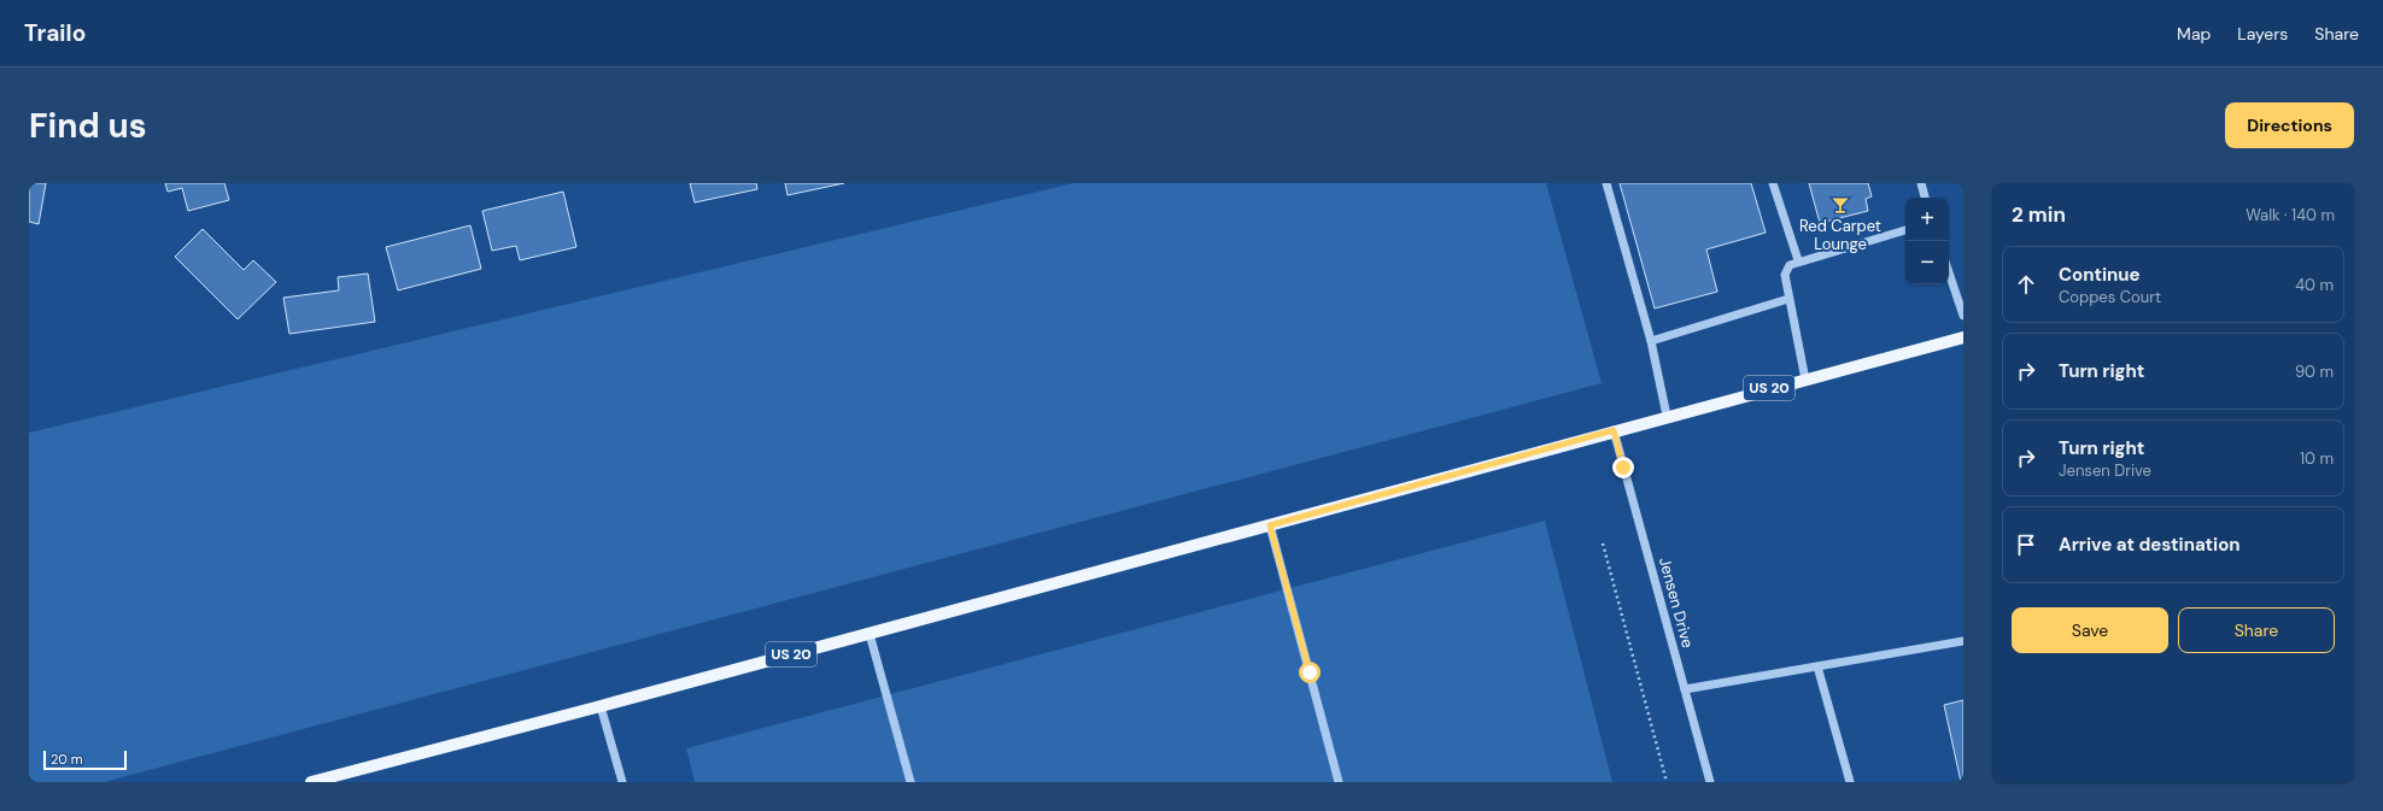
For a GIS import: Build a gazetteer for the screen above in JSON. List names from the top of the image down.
{
  "streets": {
    "main road": ["US 20"],
    "street": ["Jensen Drive"]
  },
  "crossings": [
    ["US 20", "Jensen Drive"]
  ],
  "places": {
    "bar": ["Red Carpet Lounge"]
  },
  "scale_bar": "20 m",
  "page": {
    "header": "Trailo",
    "nav": ["Map", "Layers", "Share"],
    "buttons": [
      "Directions",
      ["Save", "Share"]
    ],
    "title": "Find us",
    "heading": ["2 min", "Walk · 140 m"],
    "map_buttons": ["+", "−"],
    "list": [
      ["Continue", "Coppes Court", "40 m"],
      ["Turn right", "90 m"],
      ["Turn right", "Jensen Drive", "10 m"],
      "Arrive at destination"
    ],
    "scale": "20 m"
  }
}
